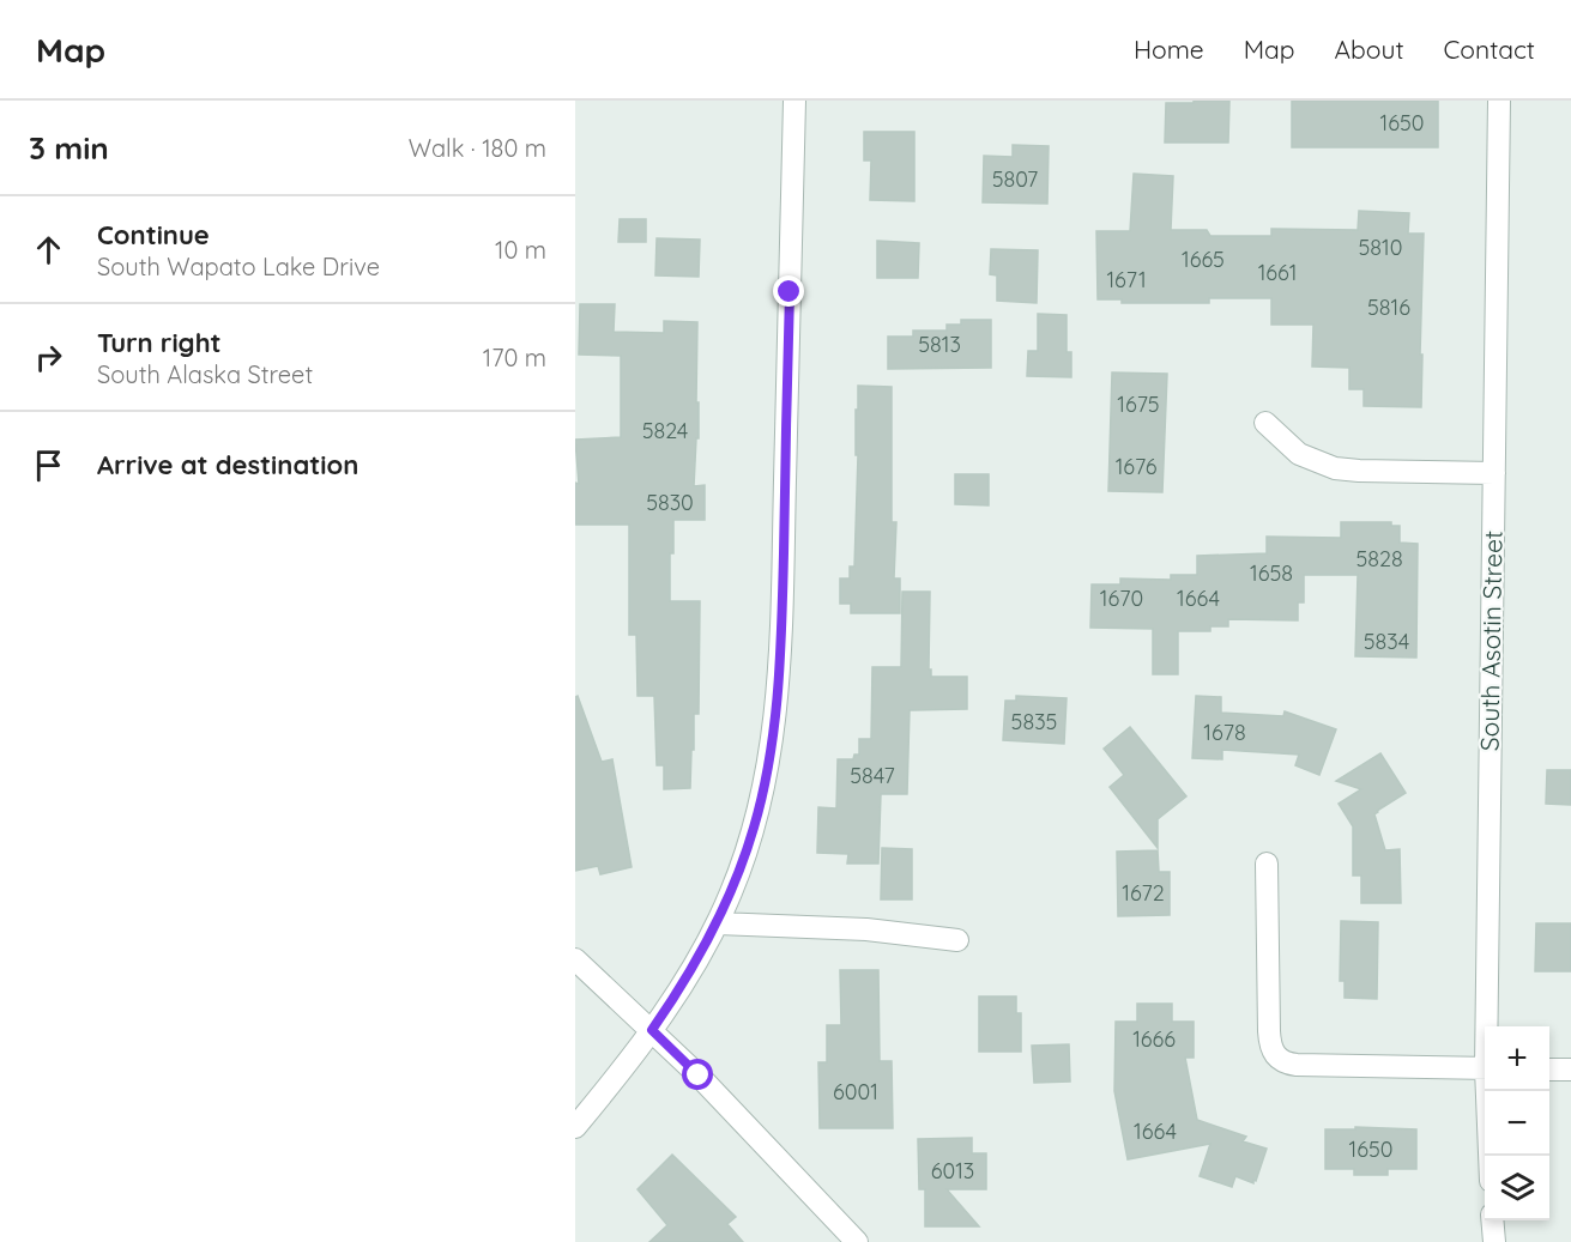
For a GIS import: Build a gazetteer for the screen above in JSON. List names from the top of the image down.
{
  "streets": {
    "street": ["South Asotin Street"]
  },
  "house_numbers": [
    "1650",
    "5807",
    "5810",
    "1665",
    "1661",
    "1671",
    "5816",
    "5813",
    "1675",
    "5824",
    "1676",
    "5830",
    "5828",
    "1658",
    "1670",
    "1664",
    "5834",
    "5835",
    "1678",
    "5847",
    "1672",
    "1666",
    "6001",
    "1664",
    "1650",
    "6013"
  ],
  "page": {
    "header": "Map",
    "nav": [
      "Home",
      "Map",
      "About",
      "Contact"
    ],
    "heading": ["3 min", "Walk · 180 m"],
    "list": [
      ["Continue", "South Wapato Lake Drive", "10 m"],
      ["Turn right", "South Alaska Street", "170 m"],
      "Arrive at destination"
    ],
    "map_buttons": ["+", "−"]
  }
}
